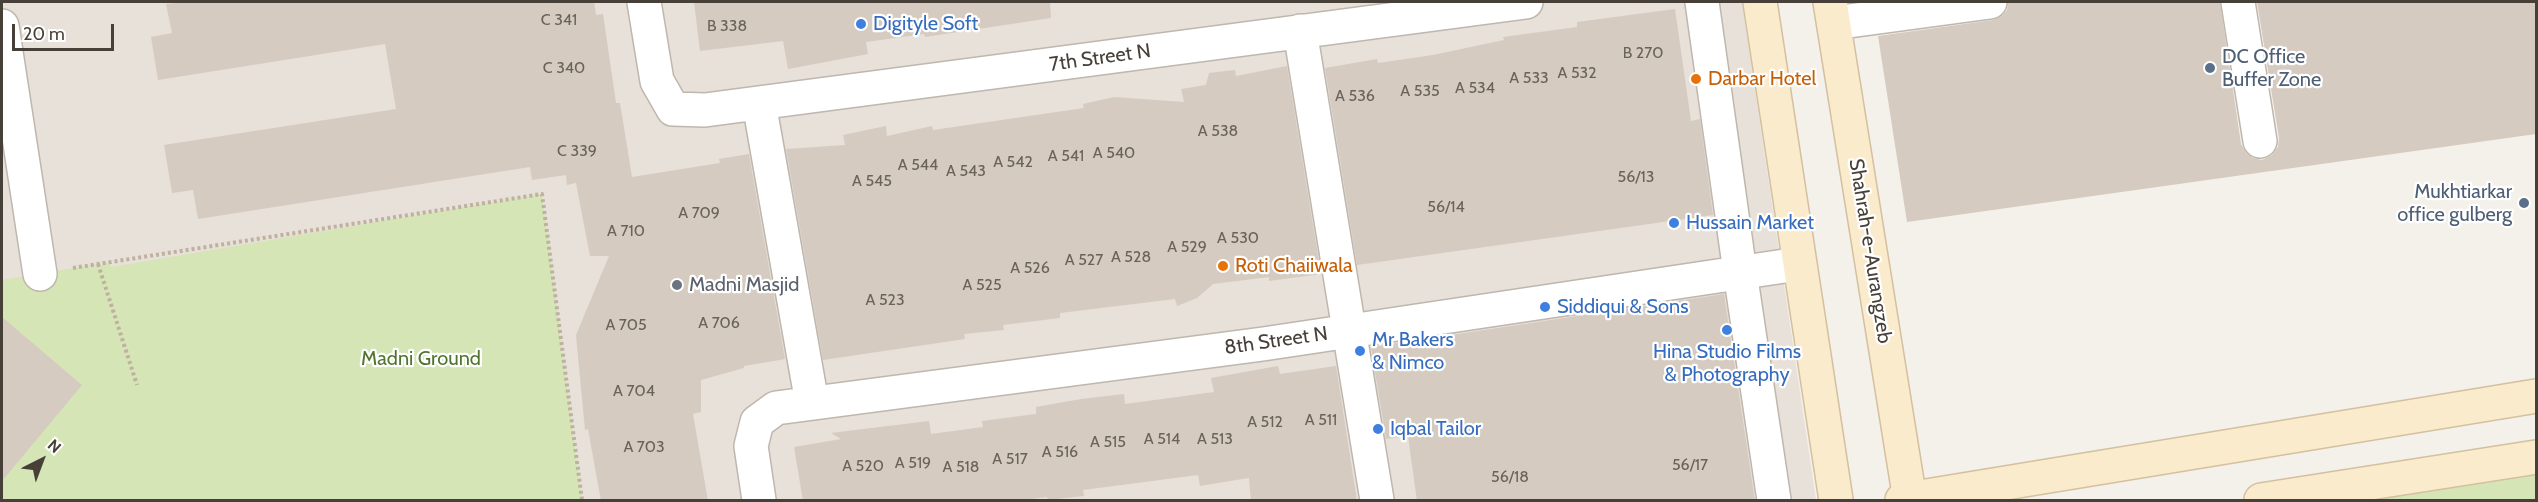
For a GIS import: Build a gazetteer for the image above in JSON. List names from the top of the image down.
{
  "streets": {
    "main road": ["Shahrah-e-Aurangzeb"],
    "street": ["7th Street N", "8th Street N"]
  },
  "parks": ["Madni Ground"],
  "places": [
    "Digityle Soft",
    "DC Office Buffer Zone",
    "Darbar Hotel",
    "Mukhtiarkar office gulberg",
    "Hussain Market",
    "Roti Chaiiwala",
    "Madni Masjid",
    "Siddiqui & Sons",
    "Hina Studio Films & Photography",
    "Mr Bakers & Nimco",
    "Iqbal Tailor"
  ],
  "house_numbers": [
    "C 341",
    "B 338",
    "B 270",
    "C 340",
    "A 532",
    "A 533",
    "A 534",
    "A 535",
    "A 536",
    "A 538",
    "C 339",
    "A 540",
    "A 541",
    "A 542",
    "A 544",
    "A 543",
    "56/13",
    "A 545",
    "56/14",
    "A 709",
    "A 710",
    "A 530",
    "A 529",
    "A 528",
    "A 527",
    "A 526",
    "A 525",
    "A 523",
    "A 706",
    "A 705",
    "A 704",
    "A 511",
    "A 512",
    "A 514",
    "A 513",
    "A 515",
    "A 703",
    "A 516",
    "A 517",
    "A 519",
    "56/17",
    "A 520",
    "A 518",
    "56/18"
  ],
  "scale_bar": "20 m",
  "north": "top right"
}
